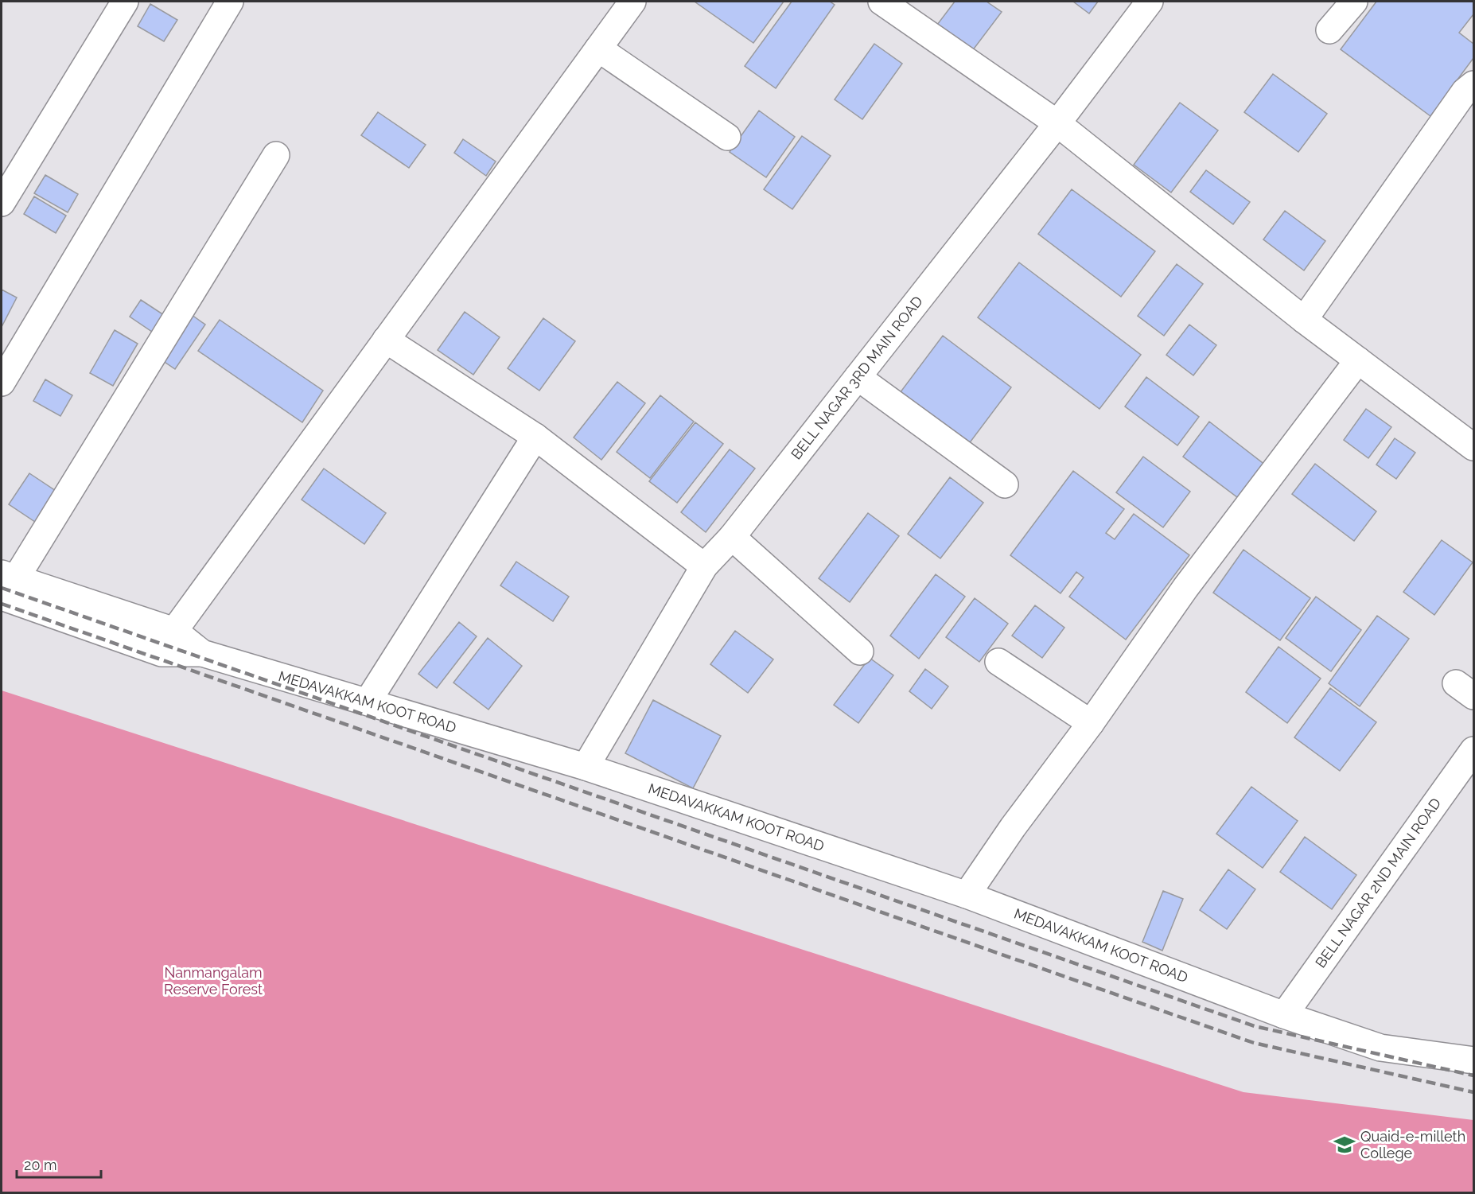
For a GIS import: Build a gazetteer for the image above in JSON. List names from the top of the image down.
{
  "streets": {
    "street": ["BELL NAGAR 3RD MAIN ROAD", "MEDAVAKKAM KOOT ROAD", "BELL NAGAR 2ND MAIN ROAD"]
  },
  "crossings": [
    ["BELL NAGAR 3RD MAIN ROAD", "MEDAVAKKAM KOOT ROAD"],
    ["MEDAVAKKAM KOOT ROAD", "BELL NAGAR 2ND MAIN ROAD"]
  ],
  "parks": ["Nanmangalam Reserve Forest"],
  "places": {
    "school or university": ["Quaid-e-milleth College"]
  },
  "scale_bar": "20 m"
}
